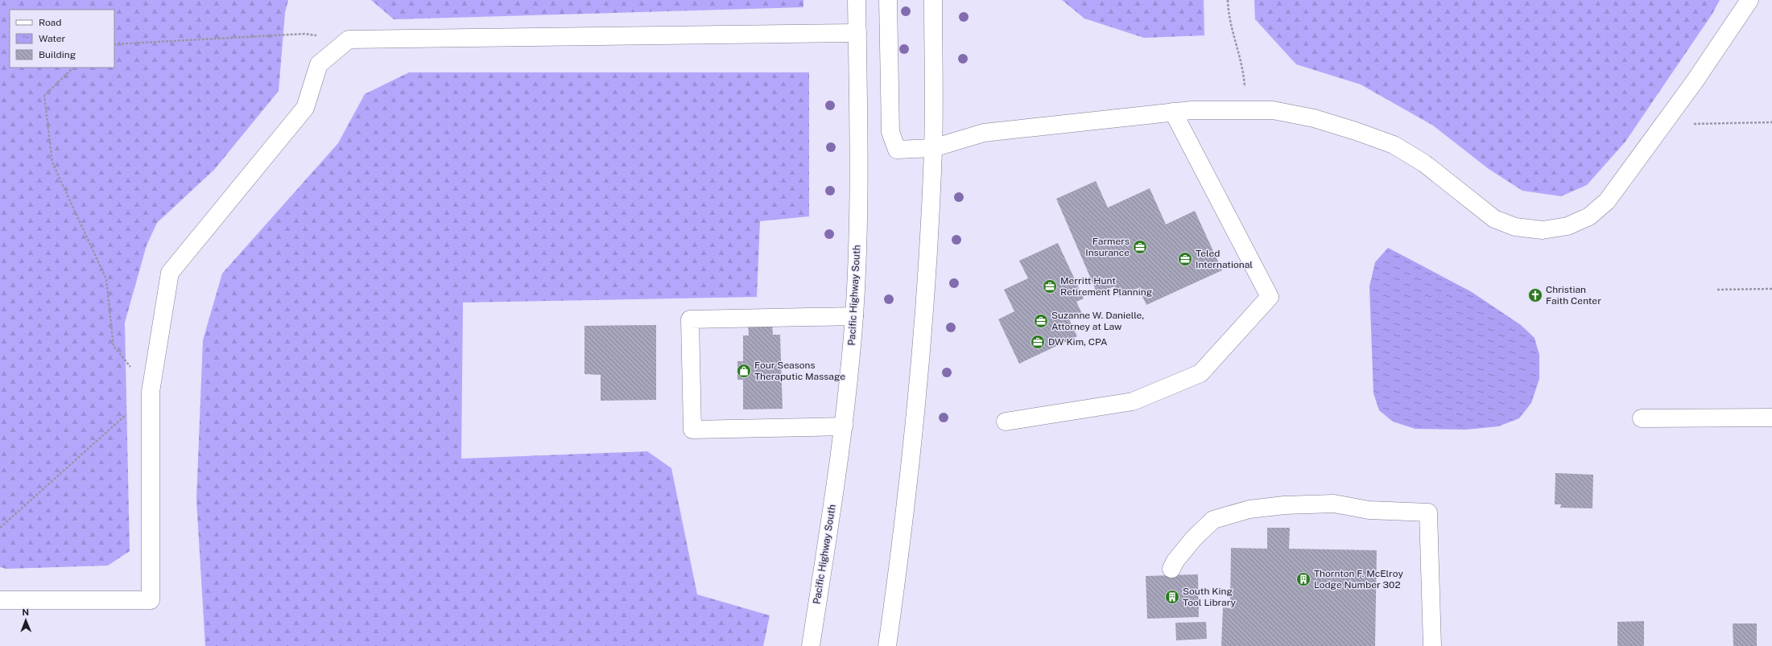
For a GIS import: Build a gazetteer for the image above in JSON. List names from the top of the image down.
{
  "streets": {
    "main road": ["Pacific Highway South"]
  },
  "places": {
    "office": [
      "Farmers Insurance",
      "Teled International",
      "Merritt Hunt Retirement Planning",
      "Suzanne W. Danielle, Attorney at Law",
      "DW Kim, CPA"
    ],
    "church": ["Christian Faith Center"],
    "shop": ["Four Seasons Theraputic Massage"],
    "building": ["Thornton F. McElroy Lodge Number 302", "South King Tool Library"]
  },
  "legend": ["Road", "Water", "Building"],
  "north": "top"
}
